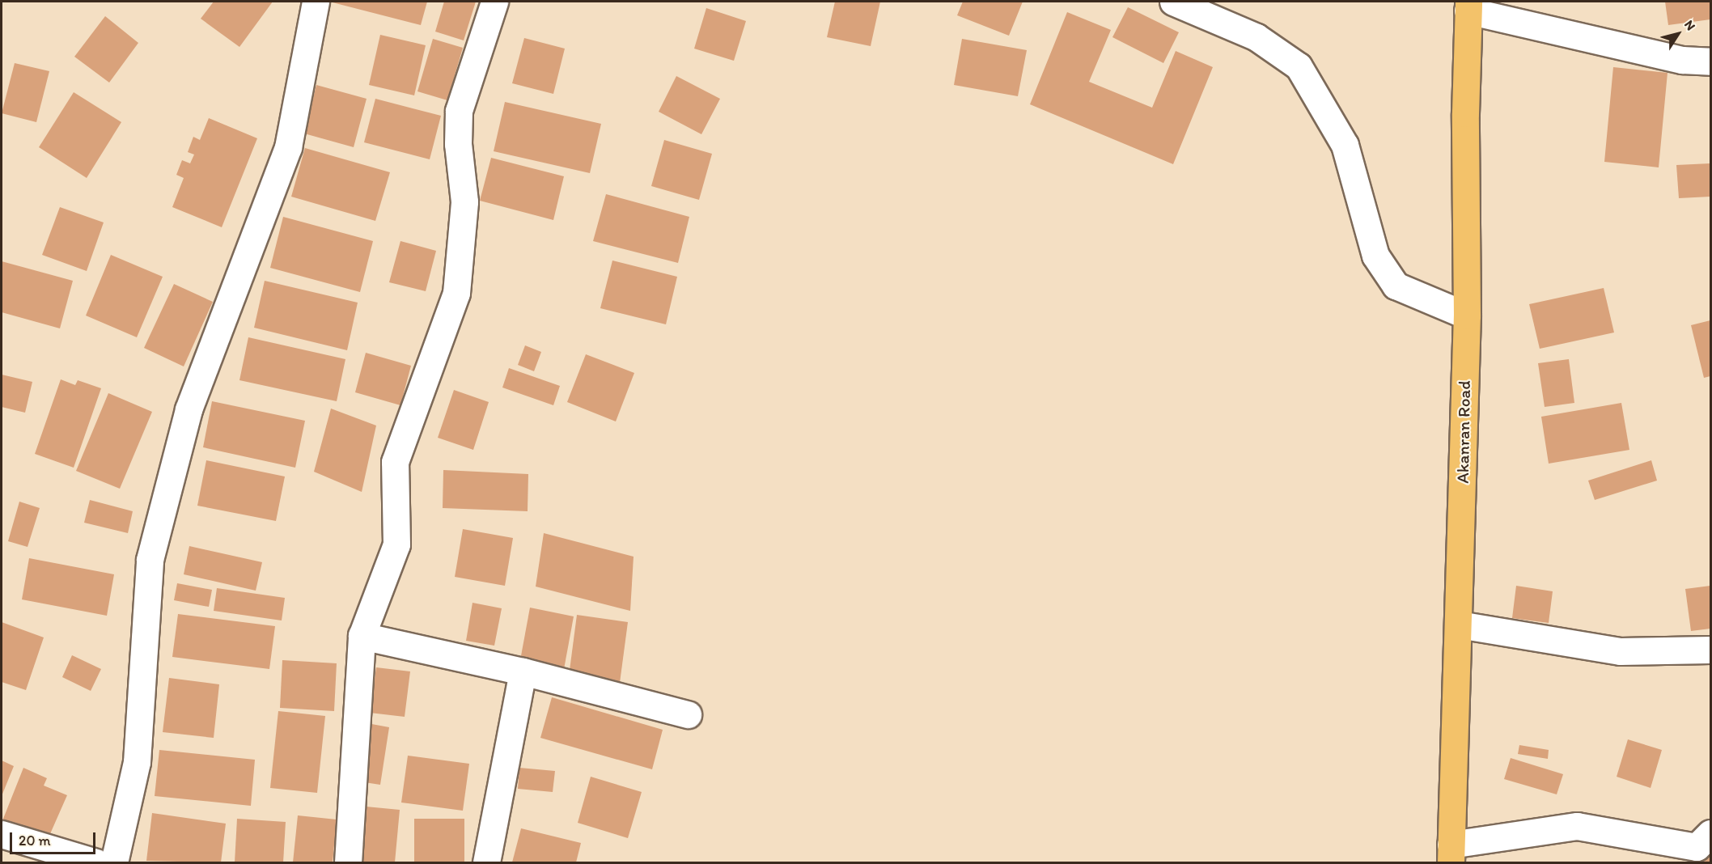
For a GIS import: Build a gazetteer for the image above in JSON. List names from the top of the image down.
{
  "streets": {
    "main road": ["Akanran Road"]
  },
  "scale_bar": "20 m",
  "north": "top right"
}
